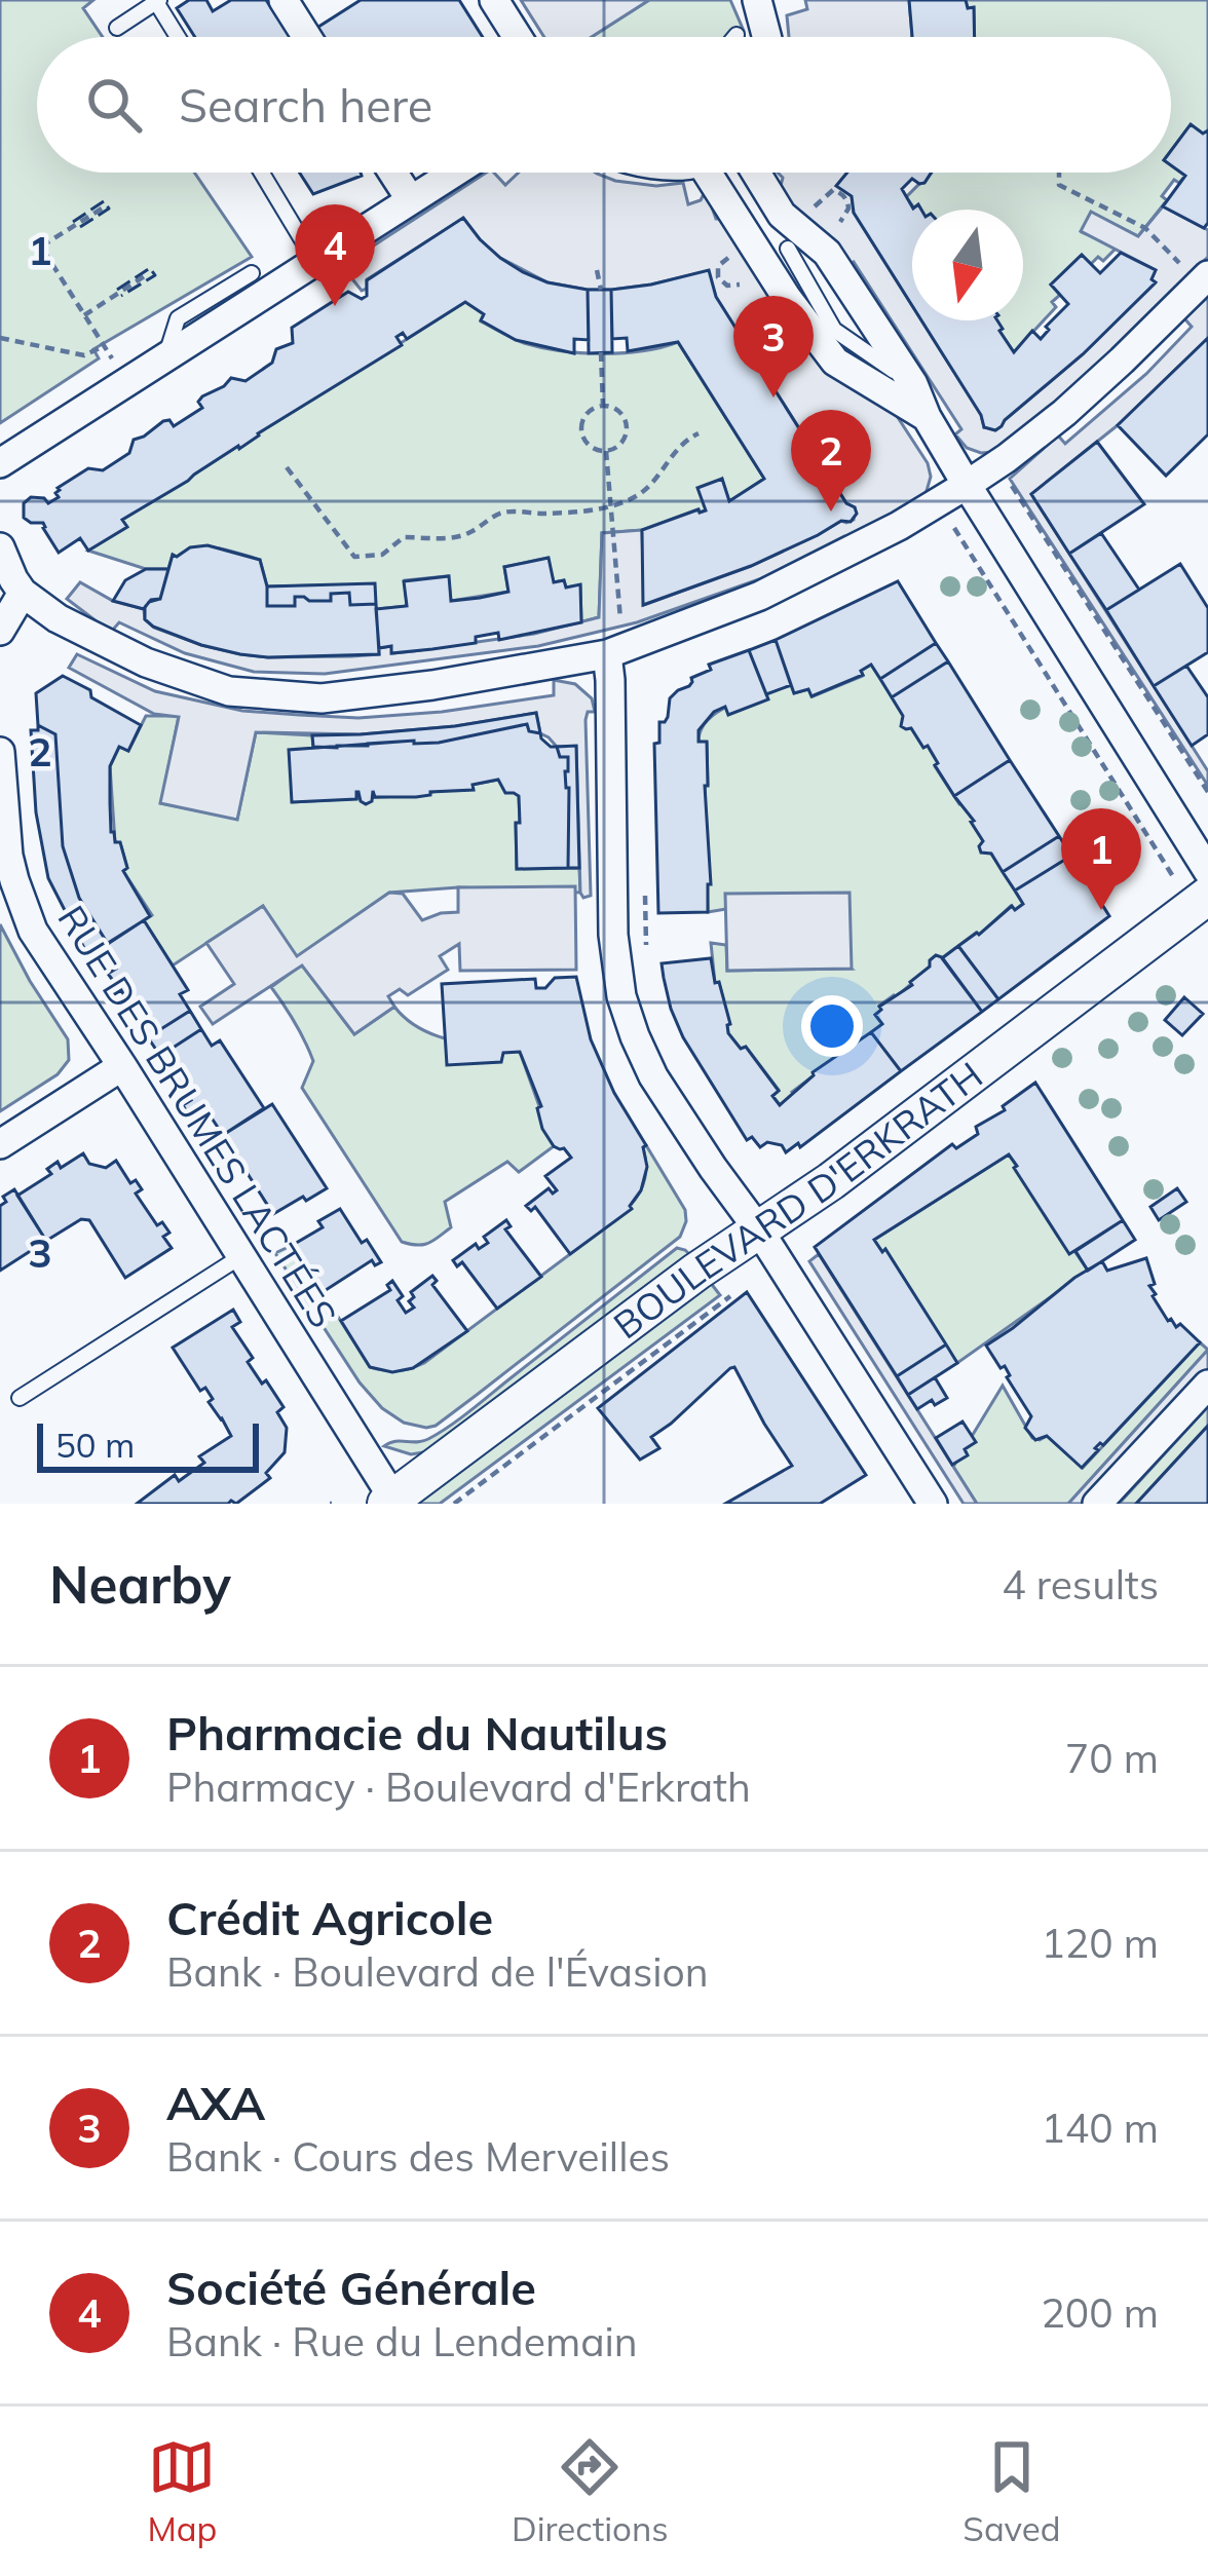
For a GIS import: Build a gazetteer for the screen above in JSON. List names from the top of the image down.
{
  "streets": {
    "street": ["RUE DES BRUMES LACTÉES", "BOULEVARD D'ERKRATH"]
  },
  "crossings": [
    ["RUE DES BRUMES LACTÉES", "BOULEVARD D'ERKRATH"]
  ],
  "scale_bar": "50 m",
  "north": "bottom",
  "page": {
    "search": "Search here",
    "pins": [
      "4",
      "3",
      "2",
      "1"
    ],
    "scale": "50 m",
    "heading": ["Nearby", "4 results"],
    "list": [
      {
        "mark": "1",
        "name": "Pharmacie du Nautilus",
        "note": "Pharmacy · Boulevard d'Erkrath",
        "value": "70 m"
      },
      {
        "mark": "2",
        "name": "Crédit Agricole",
        "note": "Bank · Boulevard de l'Évasion",
        "value": "120 m"
      },
      {
        "mark": "3",
        "name": "AXA",
        "note": "Bank · Cours des Merveilles",
        "value": "140 m"
      },
      {
        "mark": "4",
        "name": "Société Générale",
        "note": "Bank · Rue du Lendemain",
        "value": "200 m"
      }
    ],
    "nav": ["Map", "Directions", "Saved"]
  },
  "grid": {
    "rows": ["1", "2", "3"]
  }
}
